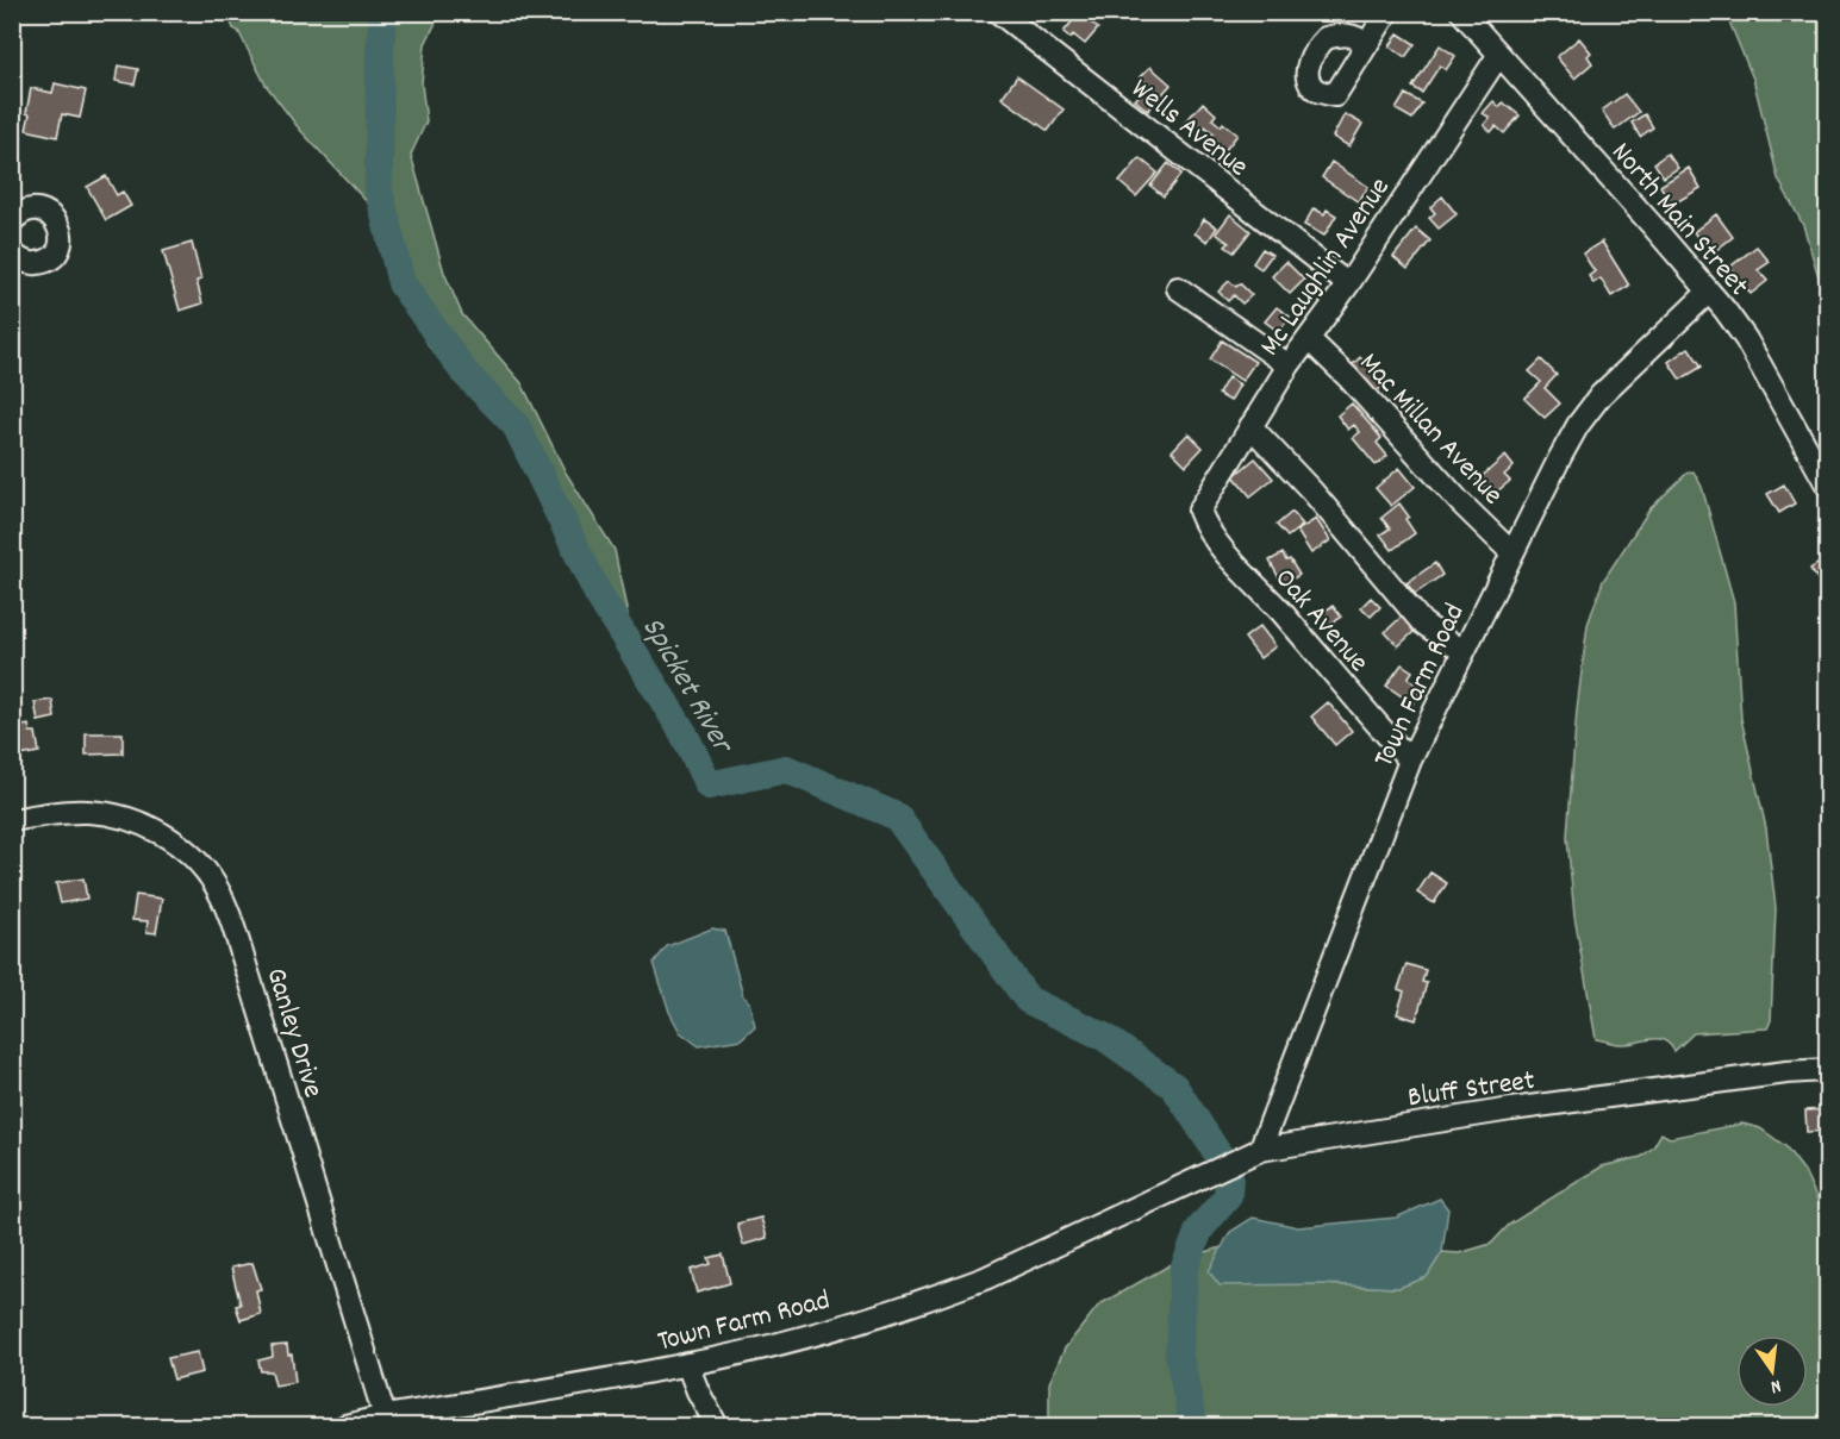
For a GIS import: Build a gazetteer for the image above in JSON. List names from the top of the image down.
{
  "streets": {
    "street": [
      "Wells Avenue",
      "North Main Street",
      "Mc Laughlin Avenue",
      "Mac Millan Avenue",
      "Oak Avenue",
      "Town Farm Road",
      "Ganley Drive",
      "Bluff Street"
    ]
  },
  "crossings": [
    ["Wells Avenue", "Mc Laughlin Avenue"],
    ["North Main Street", "Mc Laughlin Avenue"],
    ["North Main Street", "Town Farm Road"],
    ["Mc Laughlin Avenue", "Mac Millan Avenue"],
    ["Mc Laughlin Avenue", "Oak Avenue"],
    ["Mac Millan Avenue", "Town Farm Road"],
    ["Oak Avenue", "Town Farm Road"],
    ["Town Farm Road", "Ganley Drive"],
    ["Town Farm Road", "Bluff Street"]
  ],
  "water": ["Spicket River"],
  "north": "bottom"
}
